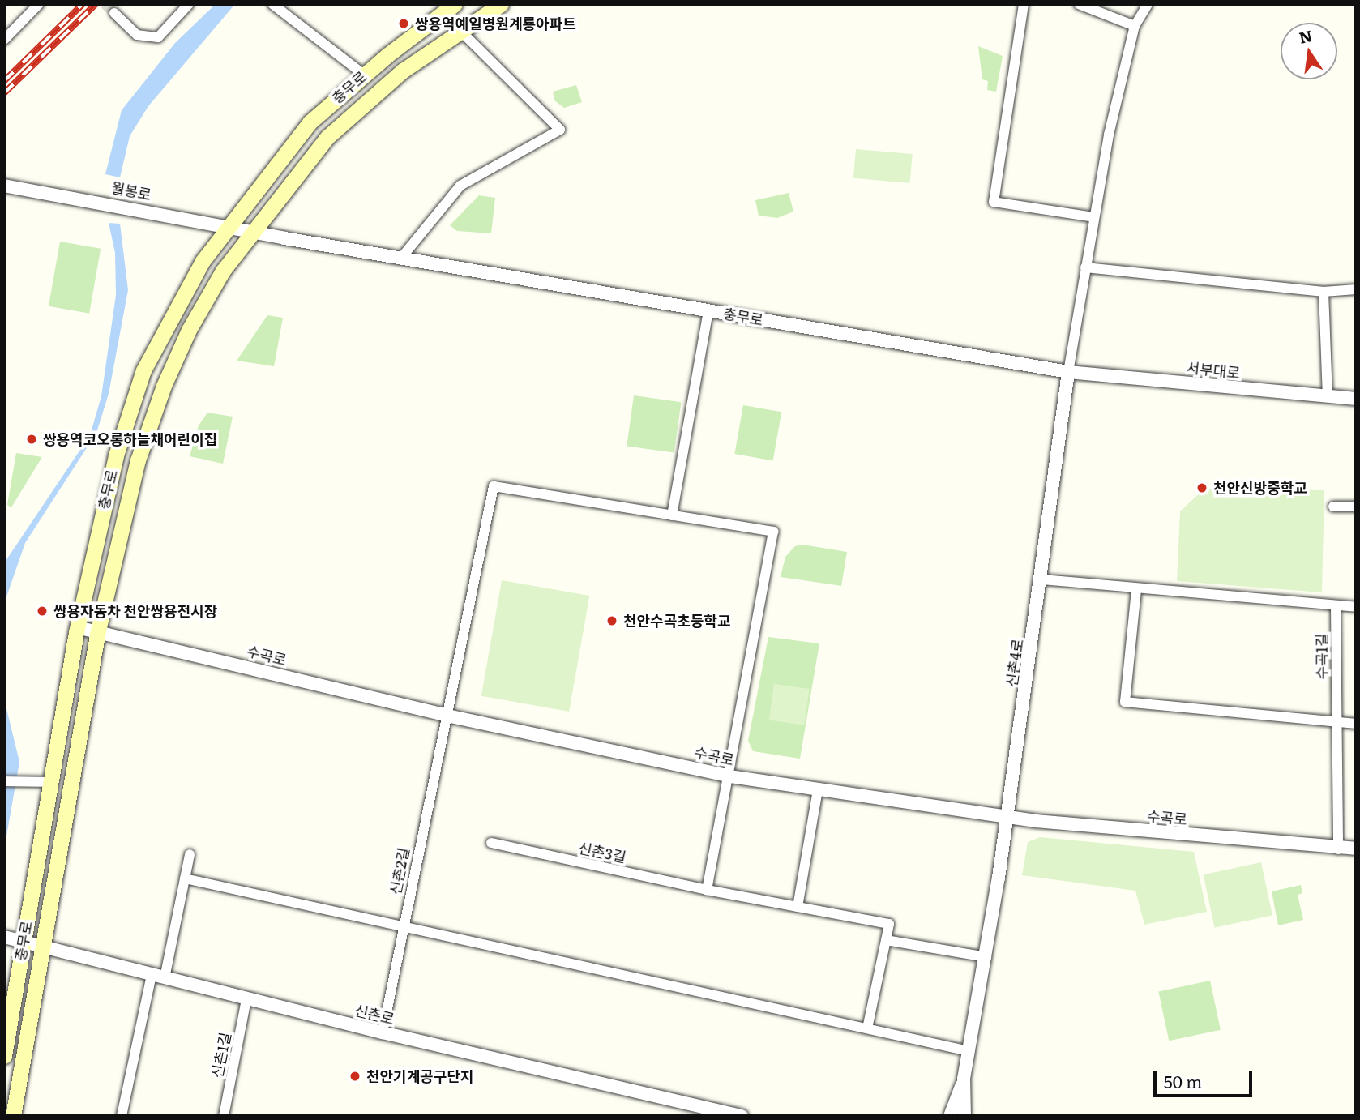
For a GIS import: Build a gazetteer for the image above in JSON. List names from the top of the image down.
{
  "streets": {
    "main road": ["충무로"],
    "street": [
      "월봉로",
      "서부대로",
      "수곡로",
      "수곡1길",
      "신촌4로",
      "신촌3길",
      "신촌2길",
      "신촌로",
      "신촌1길"
    ]
  },
  "crossings": [
    ["충무로", "월봉로"],
    ["충무로", "서부대로"],
    ["충무로", "수곡로"],
    ["충무로", "신촌4로"],
    ["충무로", "신촌로"],
    ["서부대로", "신촌4로"],
    ["수곡로", "수곡1길"],
    ["수곡로", "신촌4로"],
    ["수곡로", "신촌2길"],
    ["신촌2길", "신촌로"],
    ["신촌로", "신촌1길"]
  ],
  "places": [
    "쌍용역예일병원계룡아파트",
    "쌍용역코오롱하늘채어린이집",
    "천안신방중학교",
    "쌍용자동차 천안쌍용전시장",
    "천안수곡초등학교",
    "천안기계공구단지"
  ],
  "scale_bar": "50 m",
  "north": "top"
}
